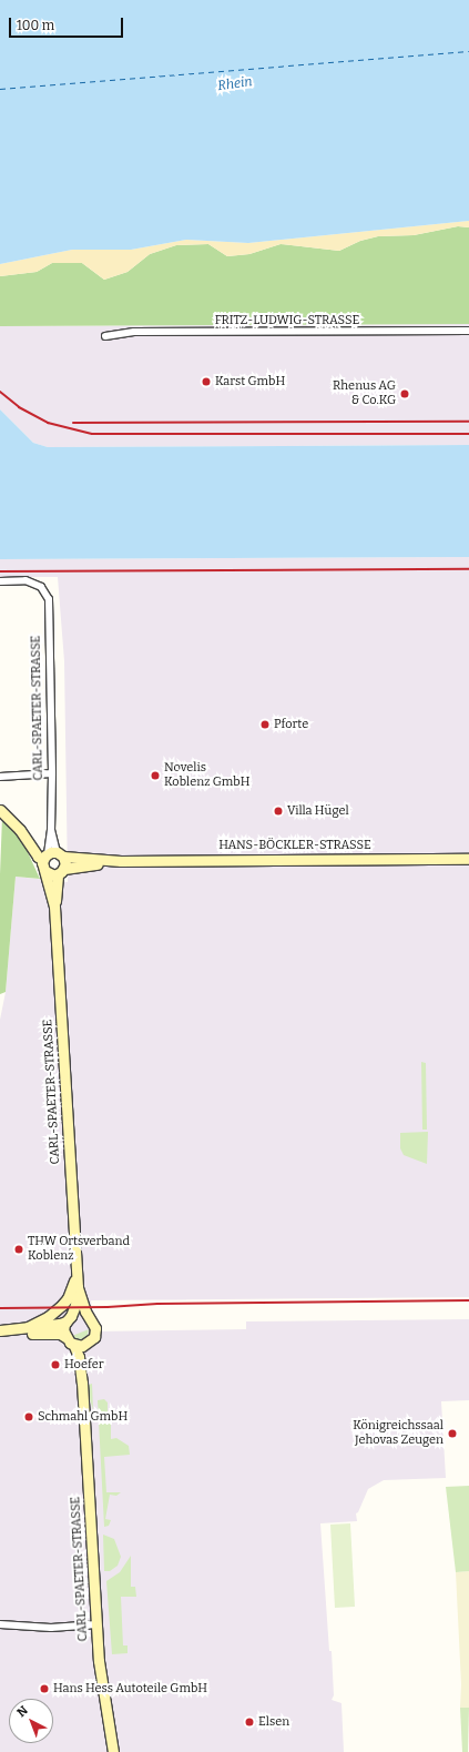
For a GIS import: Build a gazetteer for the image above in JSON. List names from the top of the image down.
{
  "streets": {
    "main road": ["CARL-SPAETER-STRASSE", "HANS-BÖCKLER-STRASSE"],
    "street": ["FRITZ-LUDWIG-STRASSE"]
  },
  "crossings": [
    ["CARL-SPAETER-STRASSE", "HANS-BÖCKLER-STRASSE"]
  ],
  "water": ["Rhein"],
  "places": [
    "Karst GmbH",
    "Rhenus AG & Co.KG",
    "Pforte",
    "Novelis Koblenz GmbH",
    "Villa Hügel",
    "THW Ortsverband Koblenz",
    "Hoefer",
    "Schmahl GmbH",
    "Königreichssaal Jehovas Zeugen",
    "Hans Hess Autoteile GmbH",
    "Elsen"
  ],
  "scale_bar": "100 m",
  "north": "top left"
}
